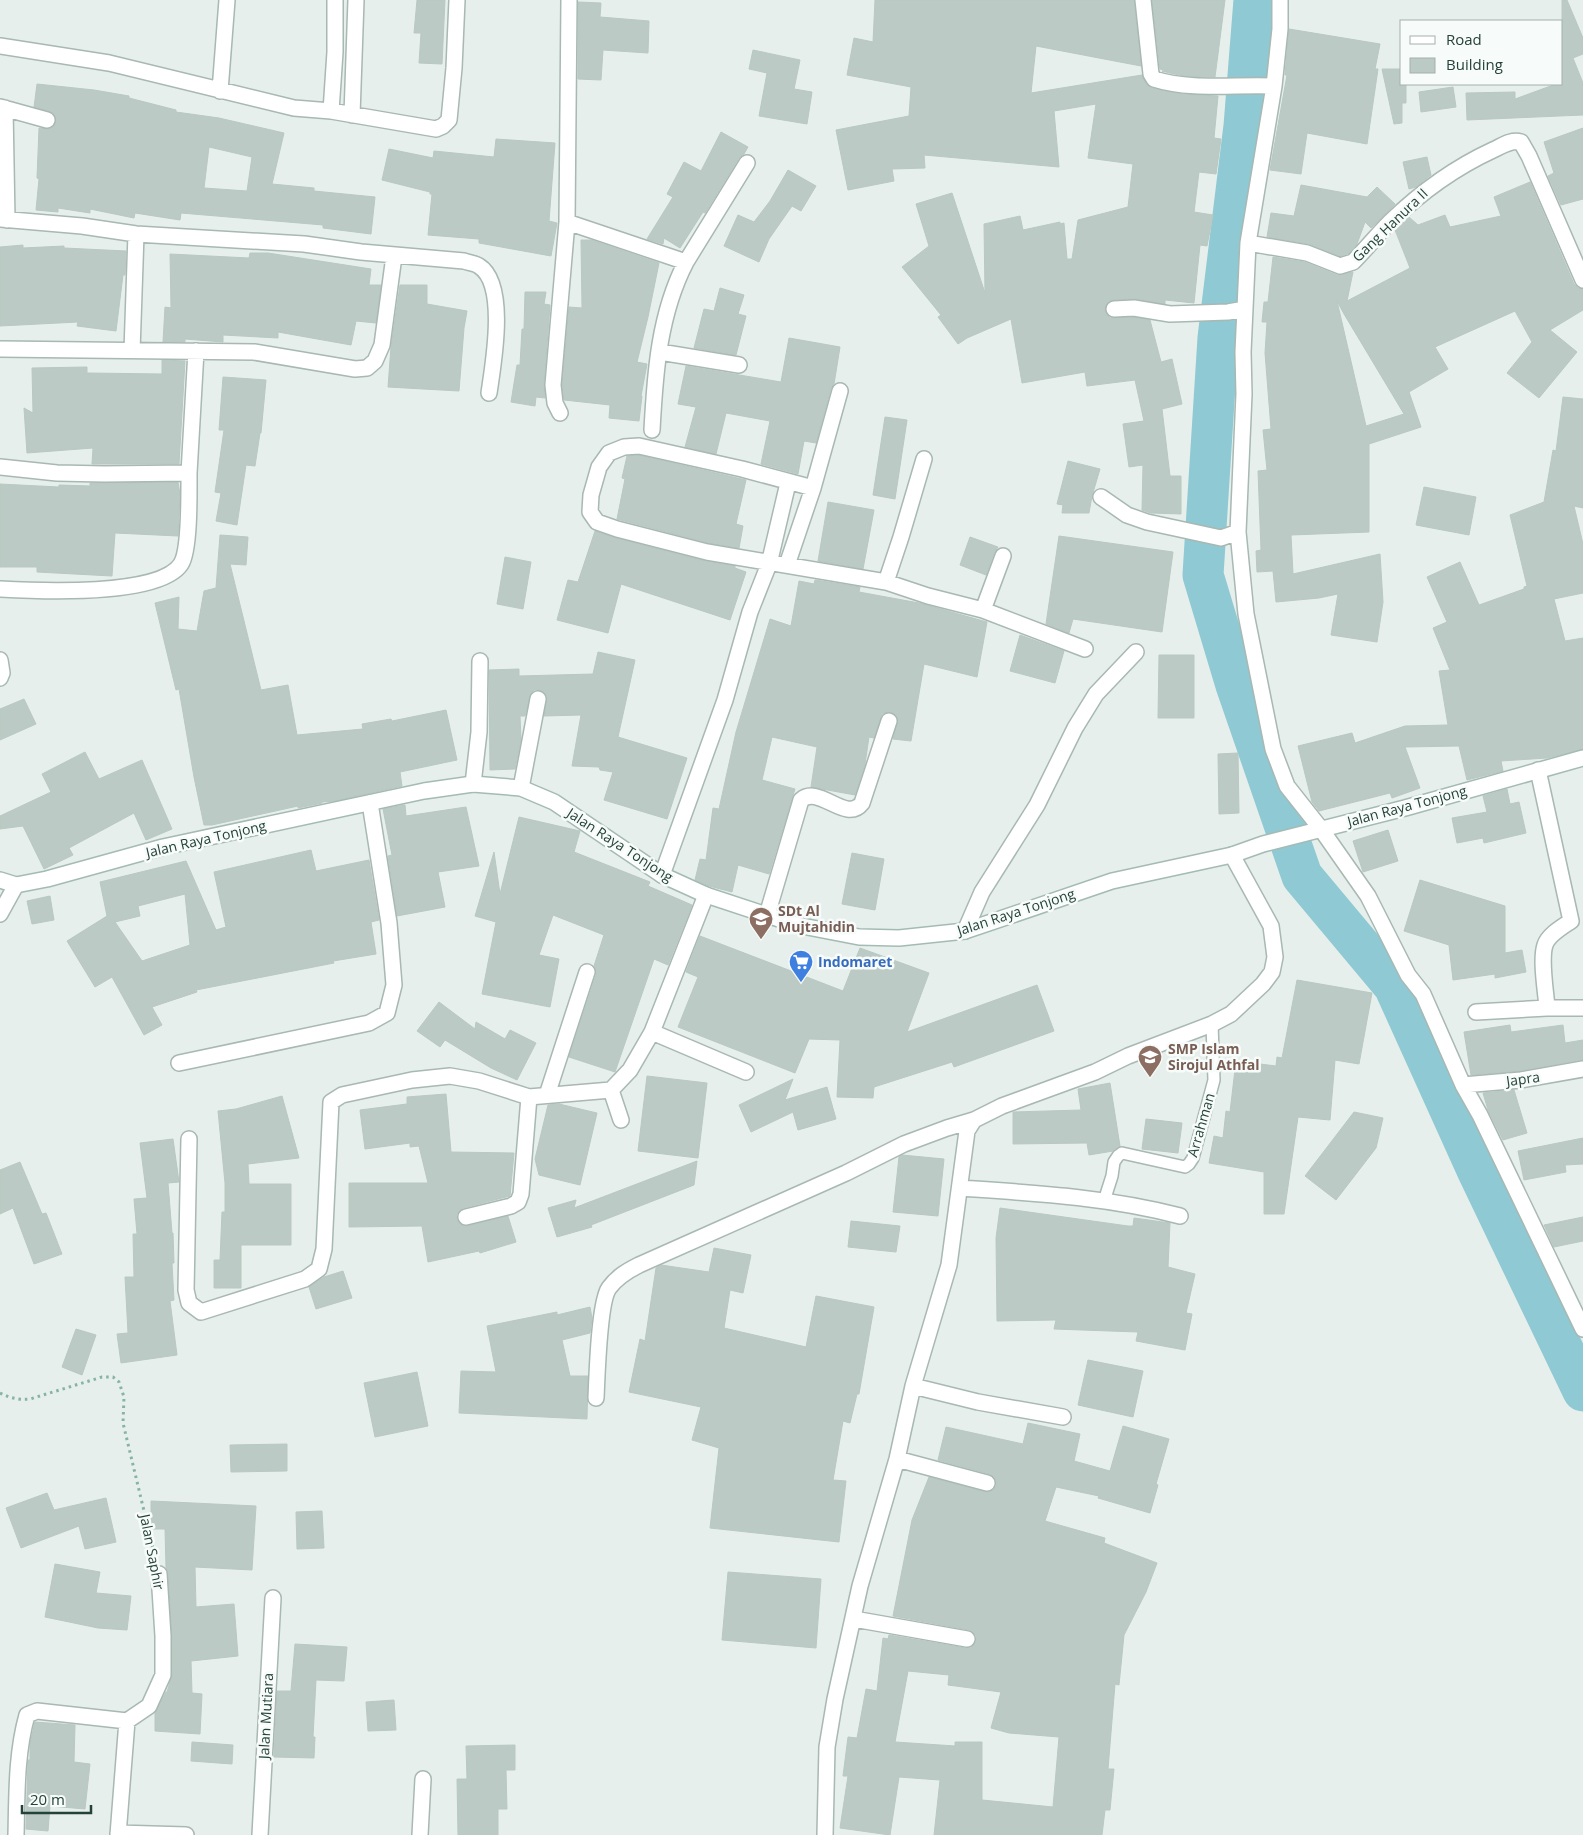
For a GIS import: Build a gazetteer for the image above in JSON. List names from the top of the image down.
{
  "streets": {
    "street": [
      "Gang Hanura II",
      "Jalan Raya Tonjong",
      "Japra",
      "Jalan Saphir",
      "Jalan Mutiara"
    ],
    "lane": ["Arrahman"]
  },
  "places": {
    "school or university": ["SDt Al Mujtahidin", "SMP Islam Sirojul Athfal"],
    "supermarket": ["Indomaret"]
  },
  "legend": ["Road", "Building"],
  "scale_bar": "20 m"
}
